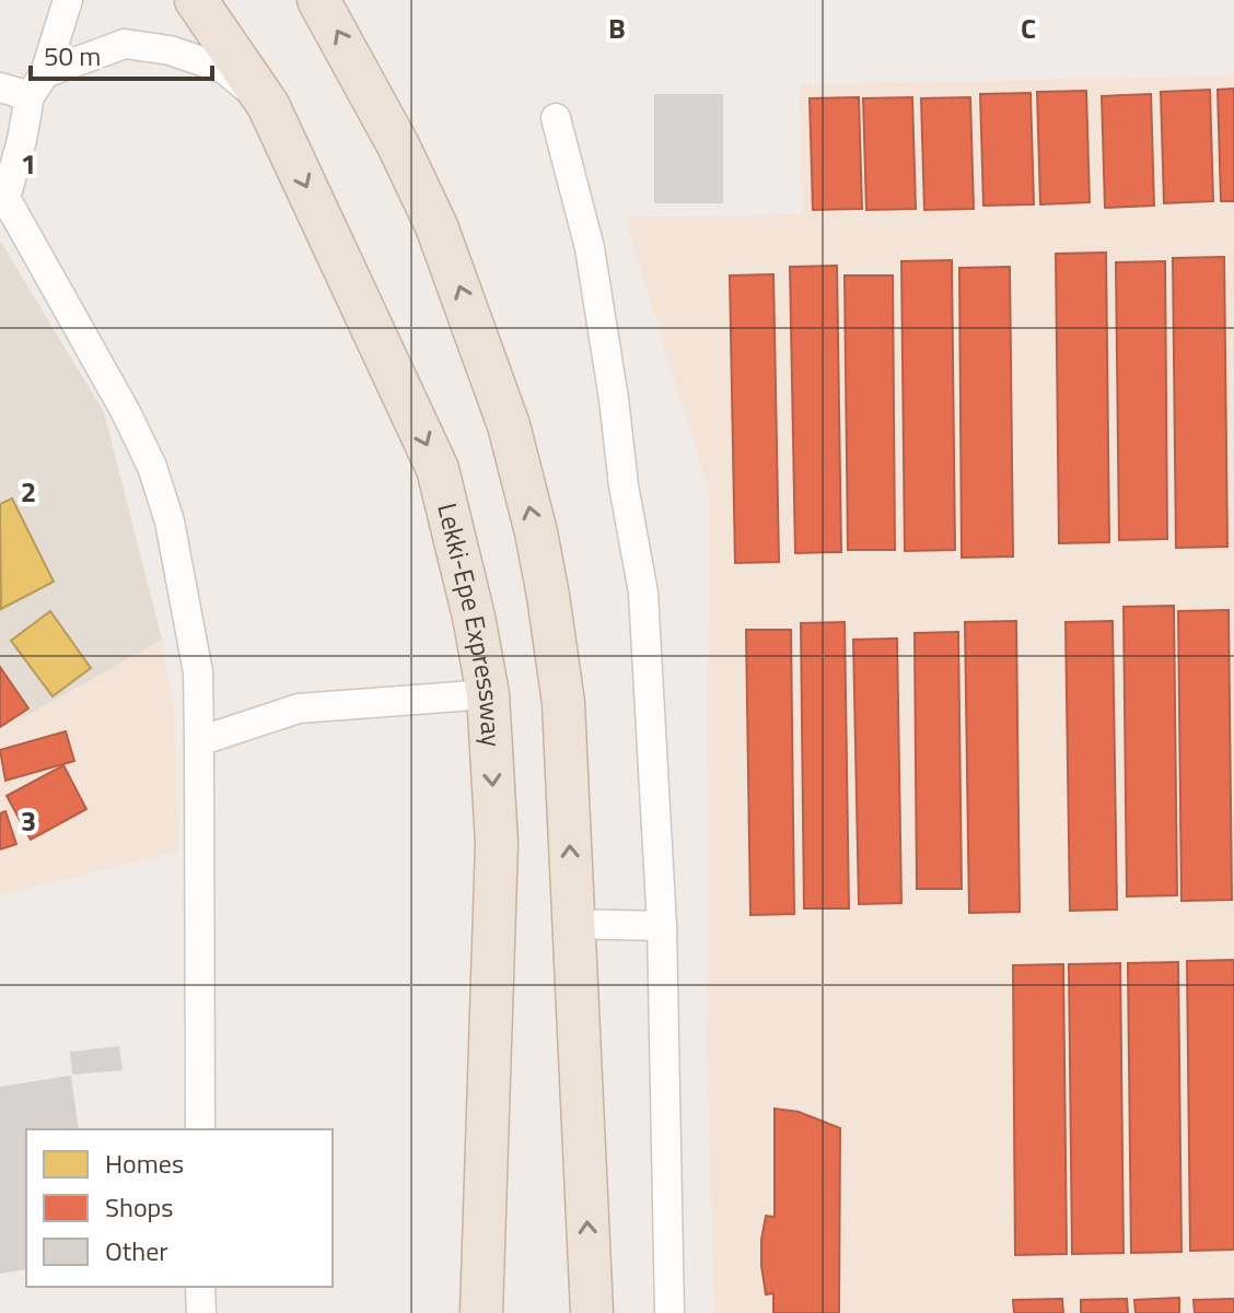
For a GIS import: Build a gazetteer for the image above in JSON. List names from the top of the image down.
{
  "streets": {
    "highway": ["Lekki-Epe Expressway"]
  },
  "legend": ["Homes", "Shops", "Other"],
  "scale_bar": "50 m",
  "grid": {
    "columns": ["B", "C"],
    "rows": ["1", "2", "3"]
  }
}
